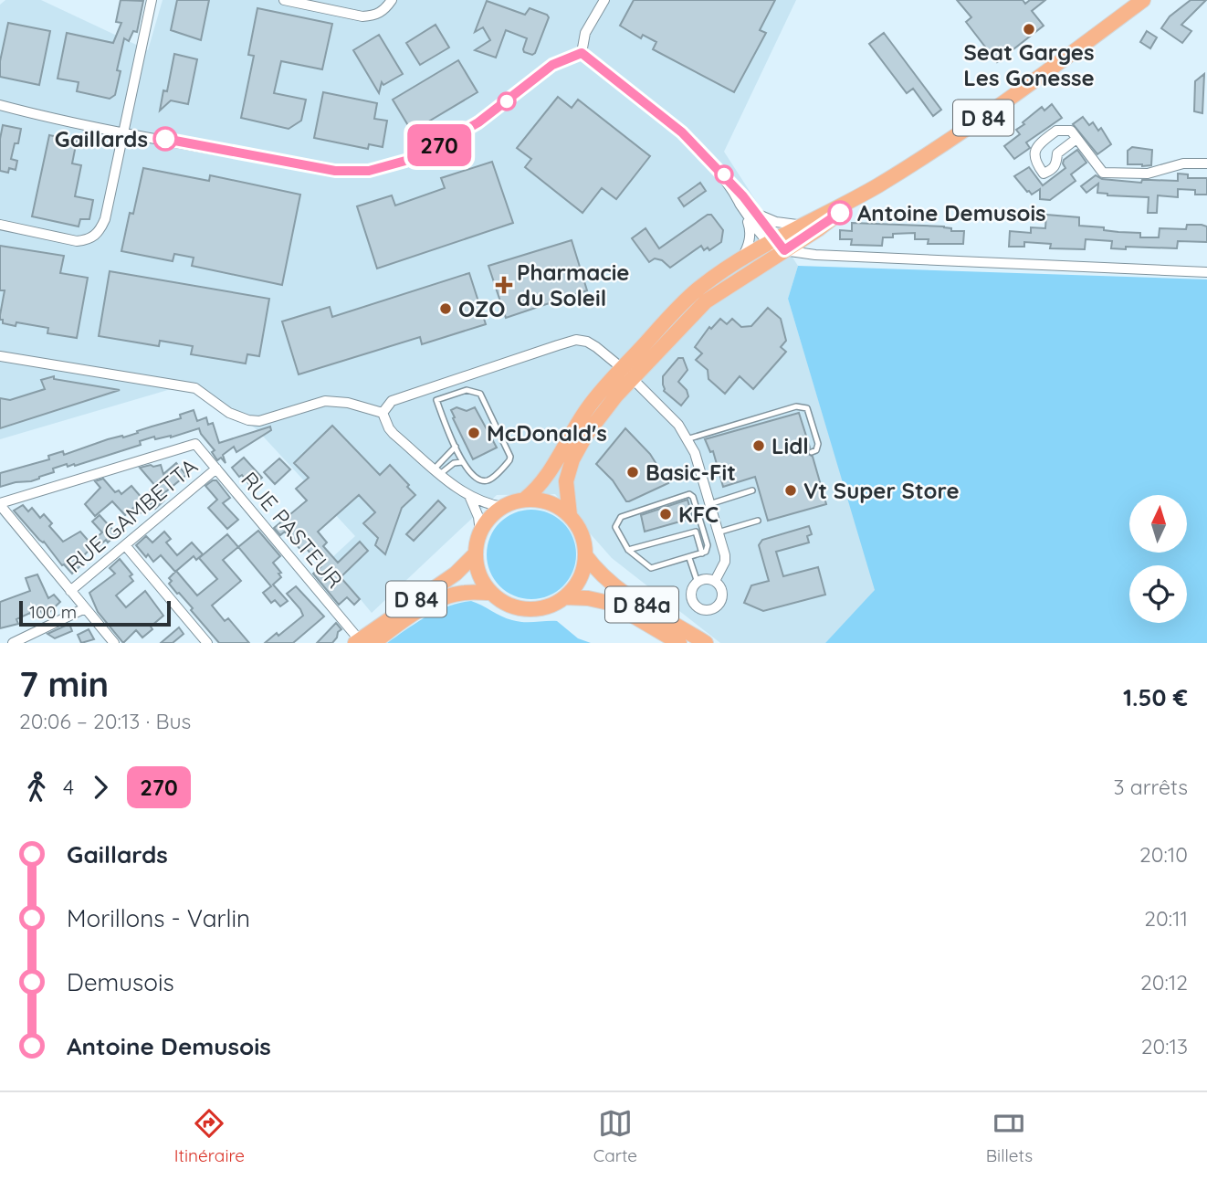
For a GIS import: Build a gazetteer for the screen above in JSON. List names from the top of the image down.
{
  "streets": {
    "main road": ["D 84", "D 84a"],
    "street": ["RUE GAMBETTA", "RUE PASTEUR"]
  },
  "crossings": [
    ["D 84", "RUE PASTEUR"],
    ["D 84", "D 84a"],
    ["RUE GAMBETTA", "RUE PASTEUR"]
  ],
  "places": {
    "other": [
      "Seat Garges Les Gonesse",
      "Gaillards",
      "Antoine Demusois",
      "OZO",
      "McDonald's",
      "Lidl",
      "Basic-Fit",
      "Vt Super Store",
      "KFC"
    ],
    "health": ["Pharmacie du Soleil"]
  },
  "lines": ["bus line 270"],
  "scale_bar": "100 m",
  "north": "top",
  "page": {
    "on_map": "270",
    "scale": "100 m",
    "heading": ["7 min", "20:06 – 20:13 · Bus", "1.50 €"],
    "legs": ["4", "270", "3 arrêts"],
    "list": [
      {
        "name": "Gaillards",
        "value": "20:10"
      },
      {
        "name": "Morillons - Varlin",
        "value": "20:11"
      },
      {
        "name": "Demusois",
        "value": "20:12"
      },
      {
        "name": "Antoine Demusois",
        "value": "20:13"
      }
    ],
    "tabs": ["Itinéraire", "Carte", "Billets"]
  }
}
